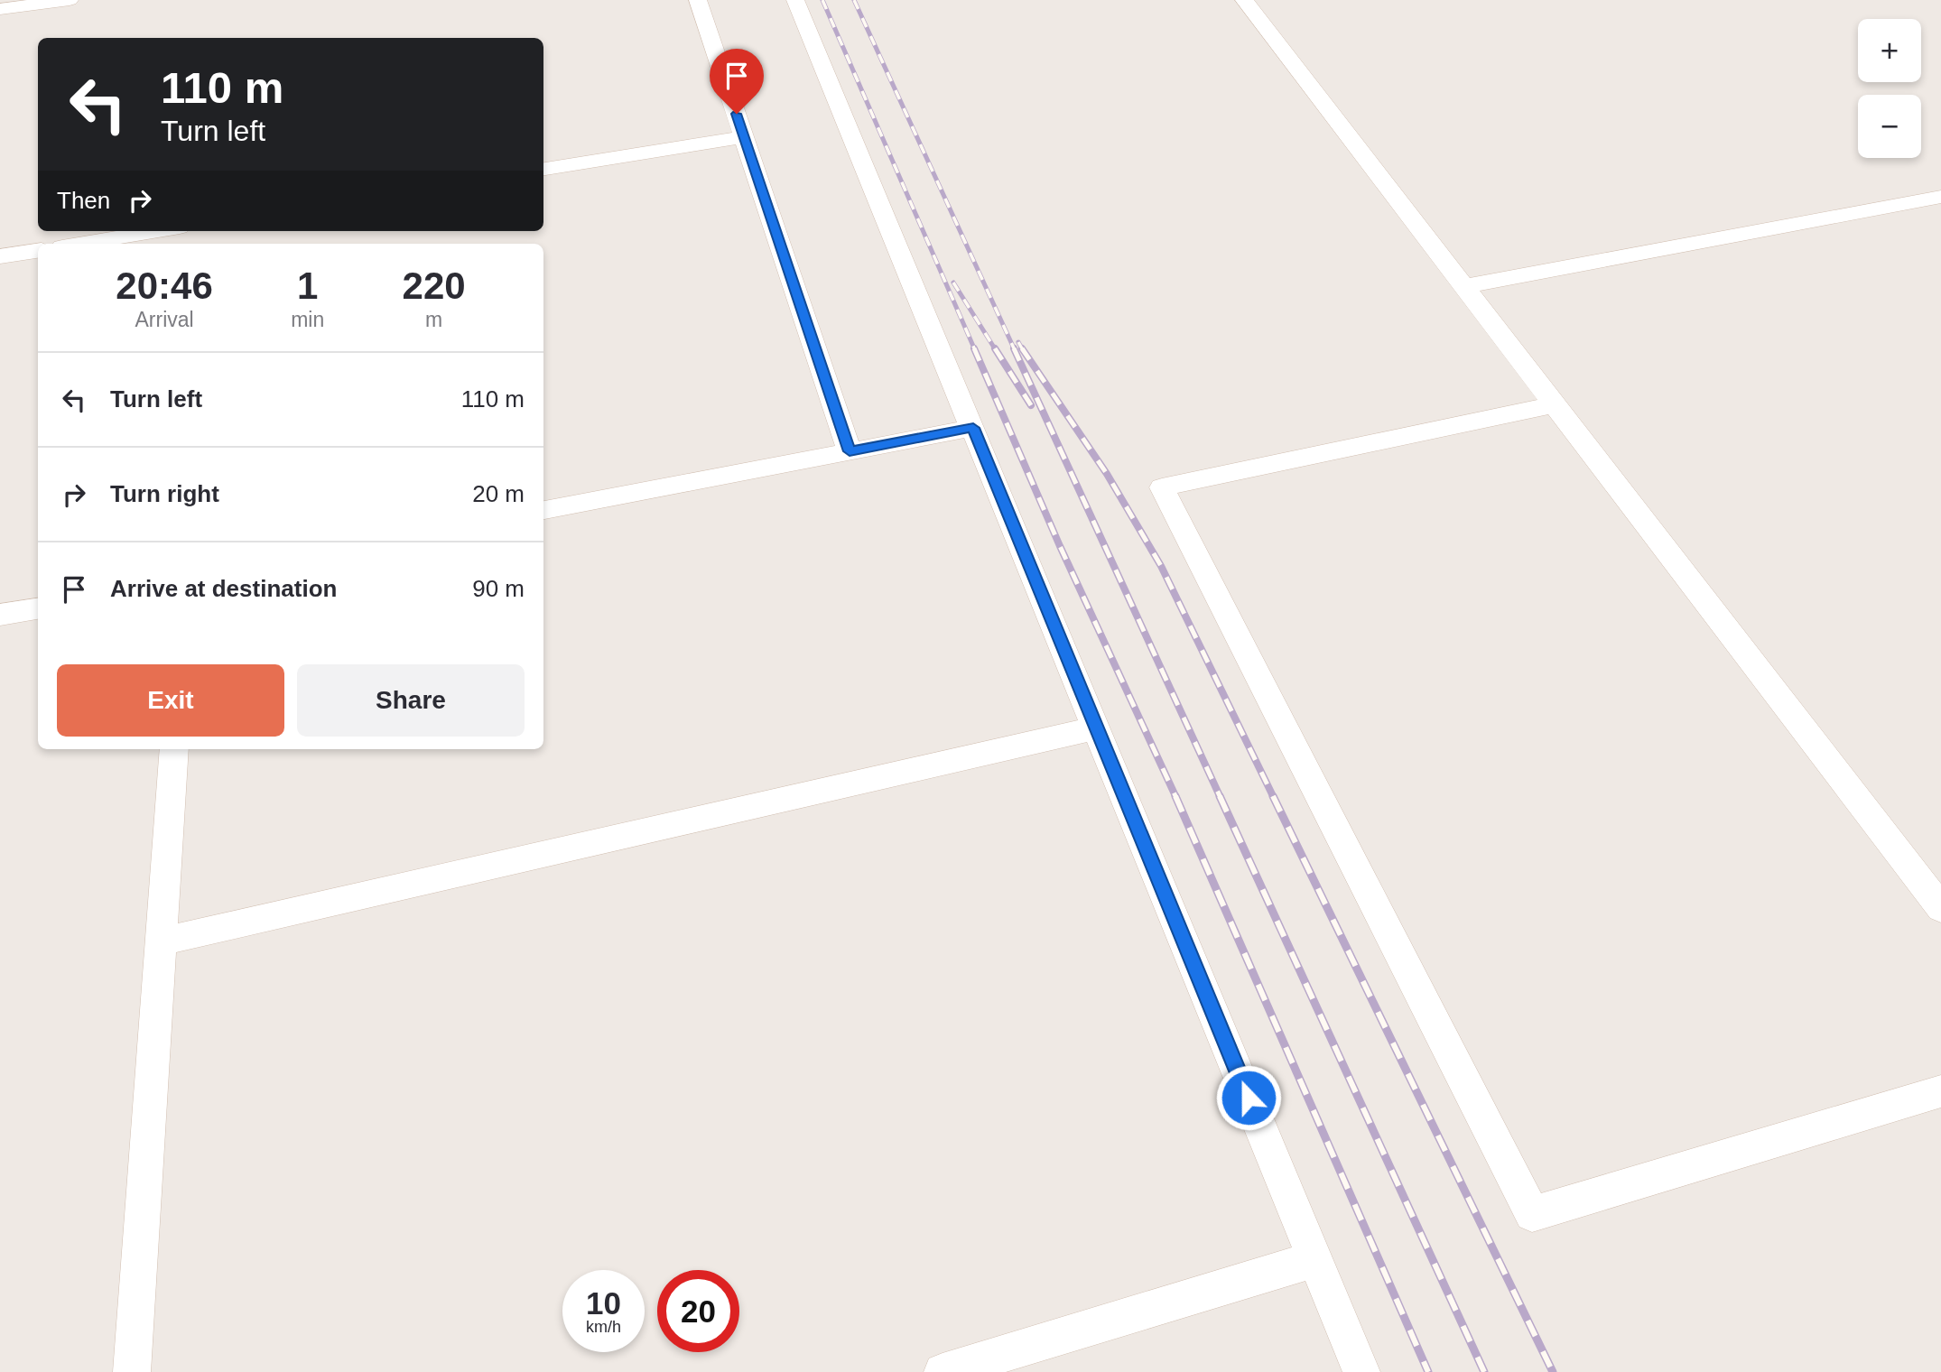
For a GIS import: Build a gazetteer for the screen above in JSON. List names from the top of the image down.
{
  "page": {
    "map_buttons": ["+", "−"],
    "turn": ["110 m", "Turn left"],
    "then": "Then",
    "eta": [
      "20:46",
      "Arrival",
      "1",
      "min",
      "220",
      "m"
    ],
    "list": [
      {
        "name": "Turn left",
        "value": "110 m"
      },
      {
        "name": "Turn right",
        "value": "20 m"
      },
      {
        "name": "Arrive at destination",
        "value": "90 m"
      }
    ],
    "buttons": ["Exit", "Share"],
    "speed": "10 km/h",
    "limit": "20"
  }
}
